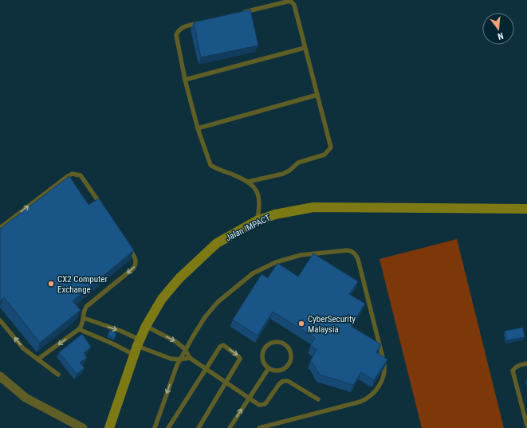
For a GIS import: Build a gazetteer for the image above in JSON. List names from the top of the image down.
{
  "streets": {
    "street": ["Jalan IMPACT"]
  },
  "places": ["CX2 Computer Exchange", "CyberSecurity Malaysia"],
  "north": "bottom"
}
